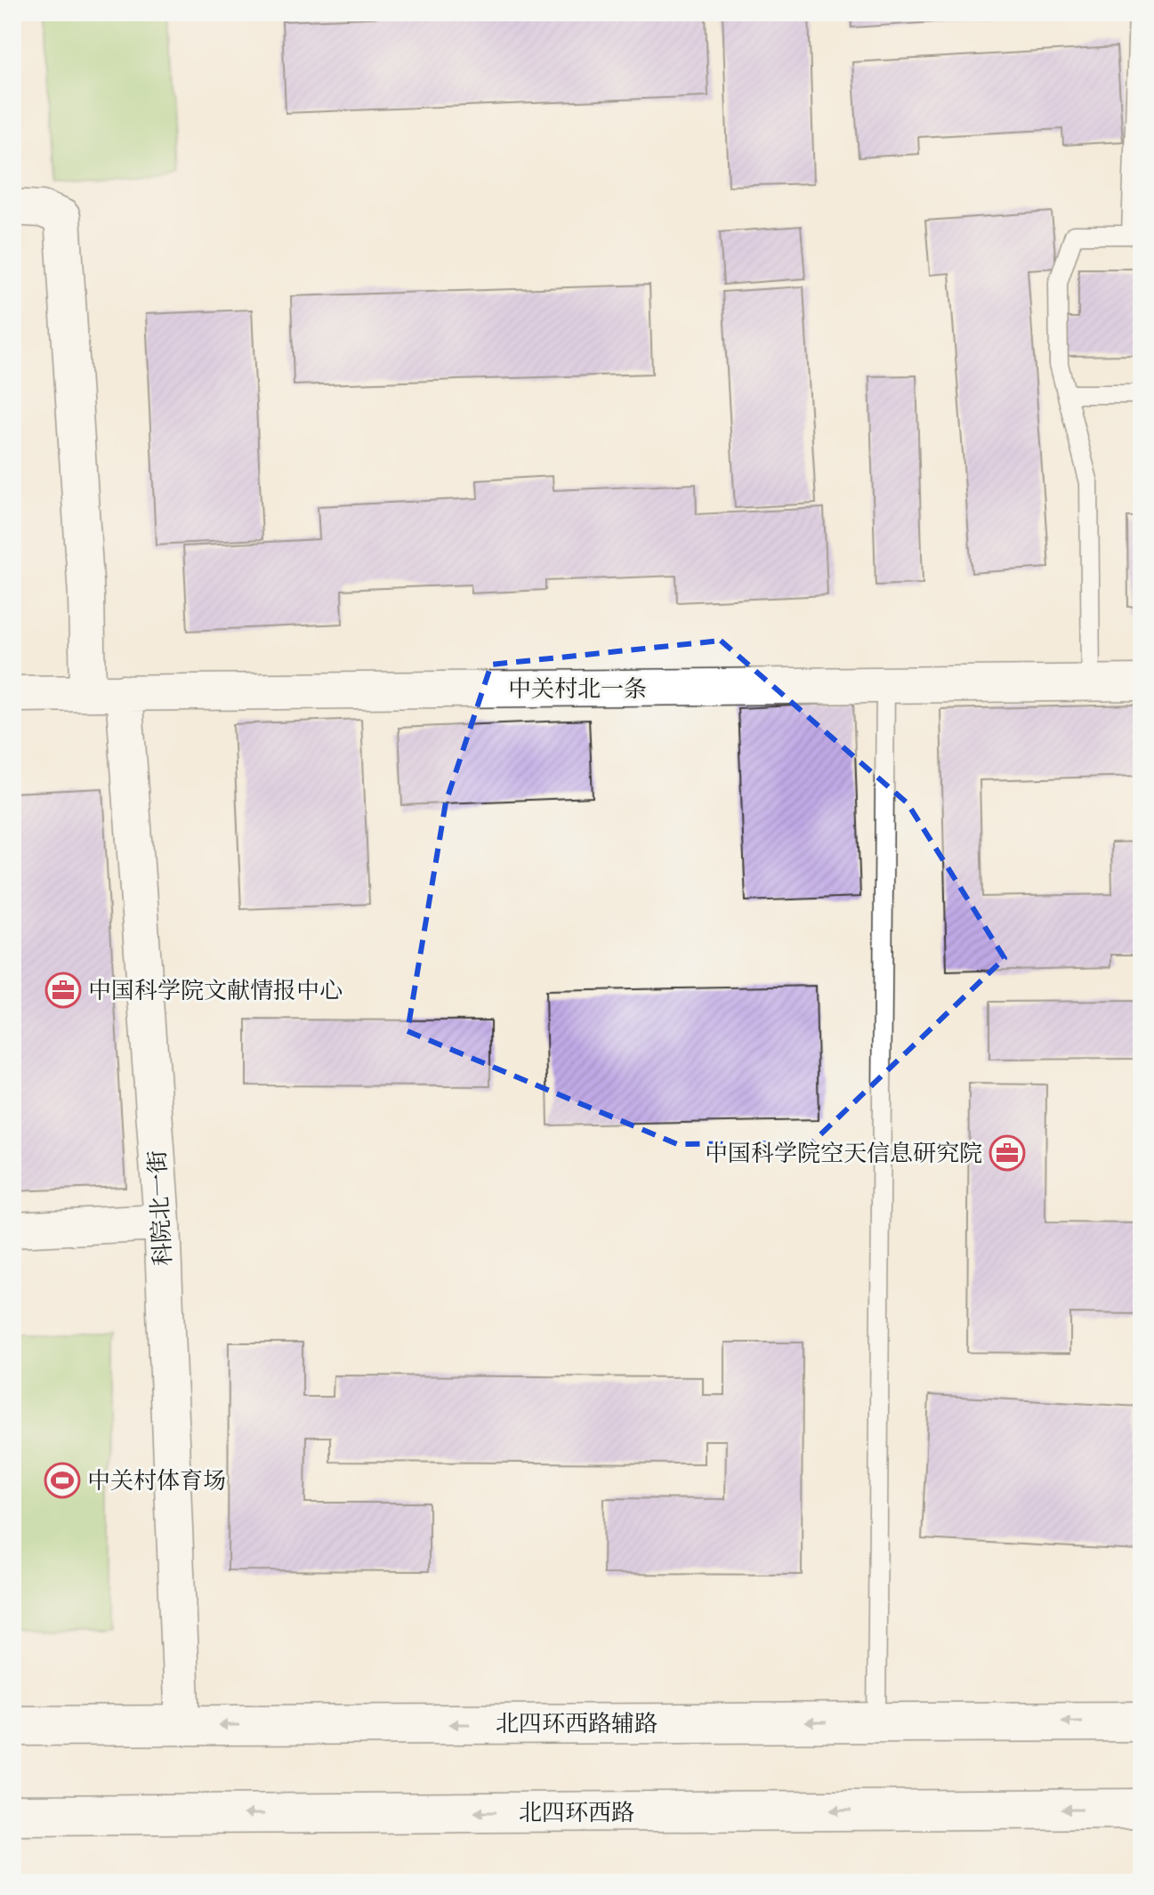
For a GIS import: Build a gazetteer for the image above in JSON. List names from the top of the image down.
{
  "streets": {
    "main road": ["北四环西路辅路", "北四环西路"],
    "street": ["中关村北一条", "科院北一街"]
  },
  "crossings": [
    ["中关村北一条", "科院北一街"],
    ["科院北一街", "北四环西路辅路"]
  ],
  "one_way": ["北四环西路辅路", "北四环西路"],
  "places": {
    "office": ["中国科学院文献情报中心", "中国科学院空天信息研究院"],
    "sports": ["中关村体育场"]
  }
}
